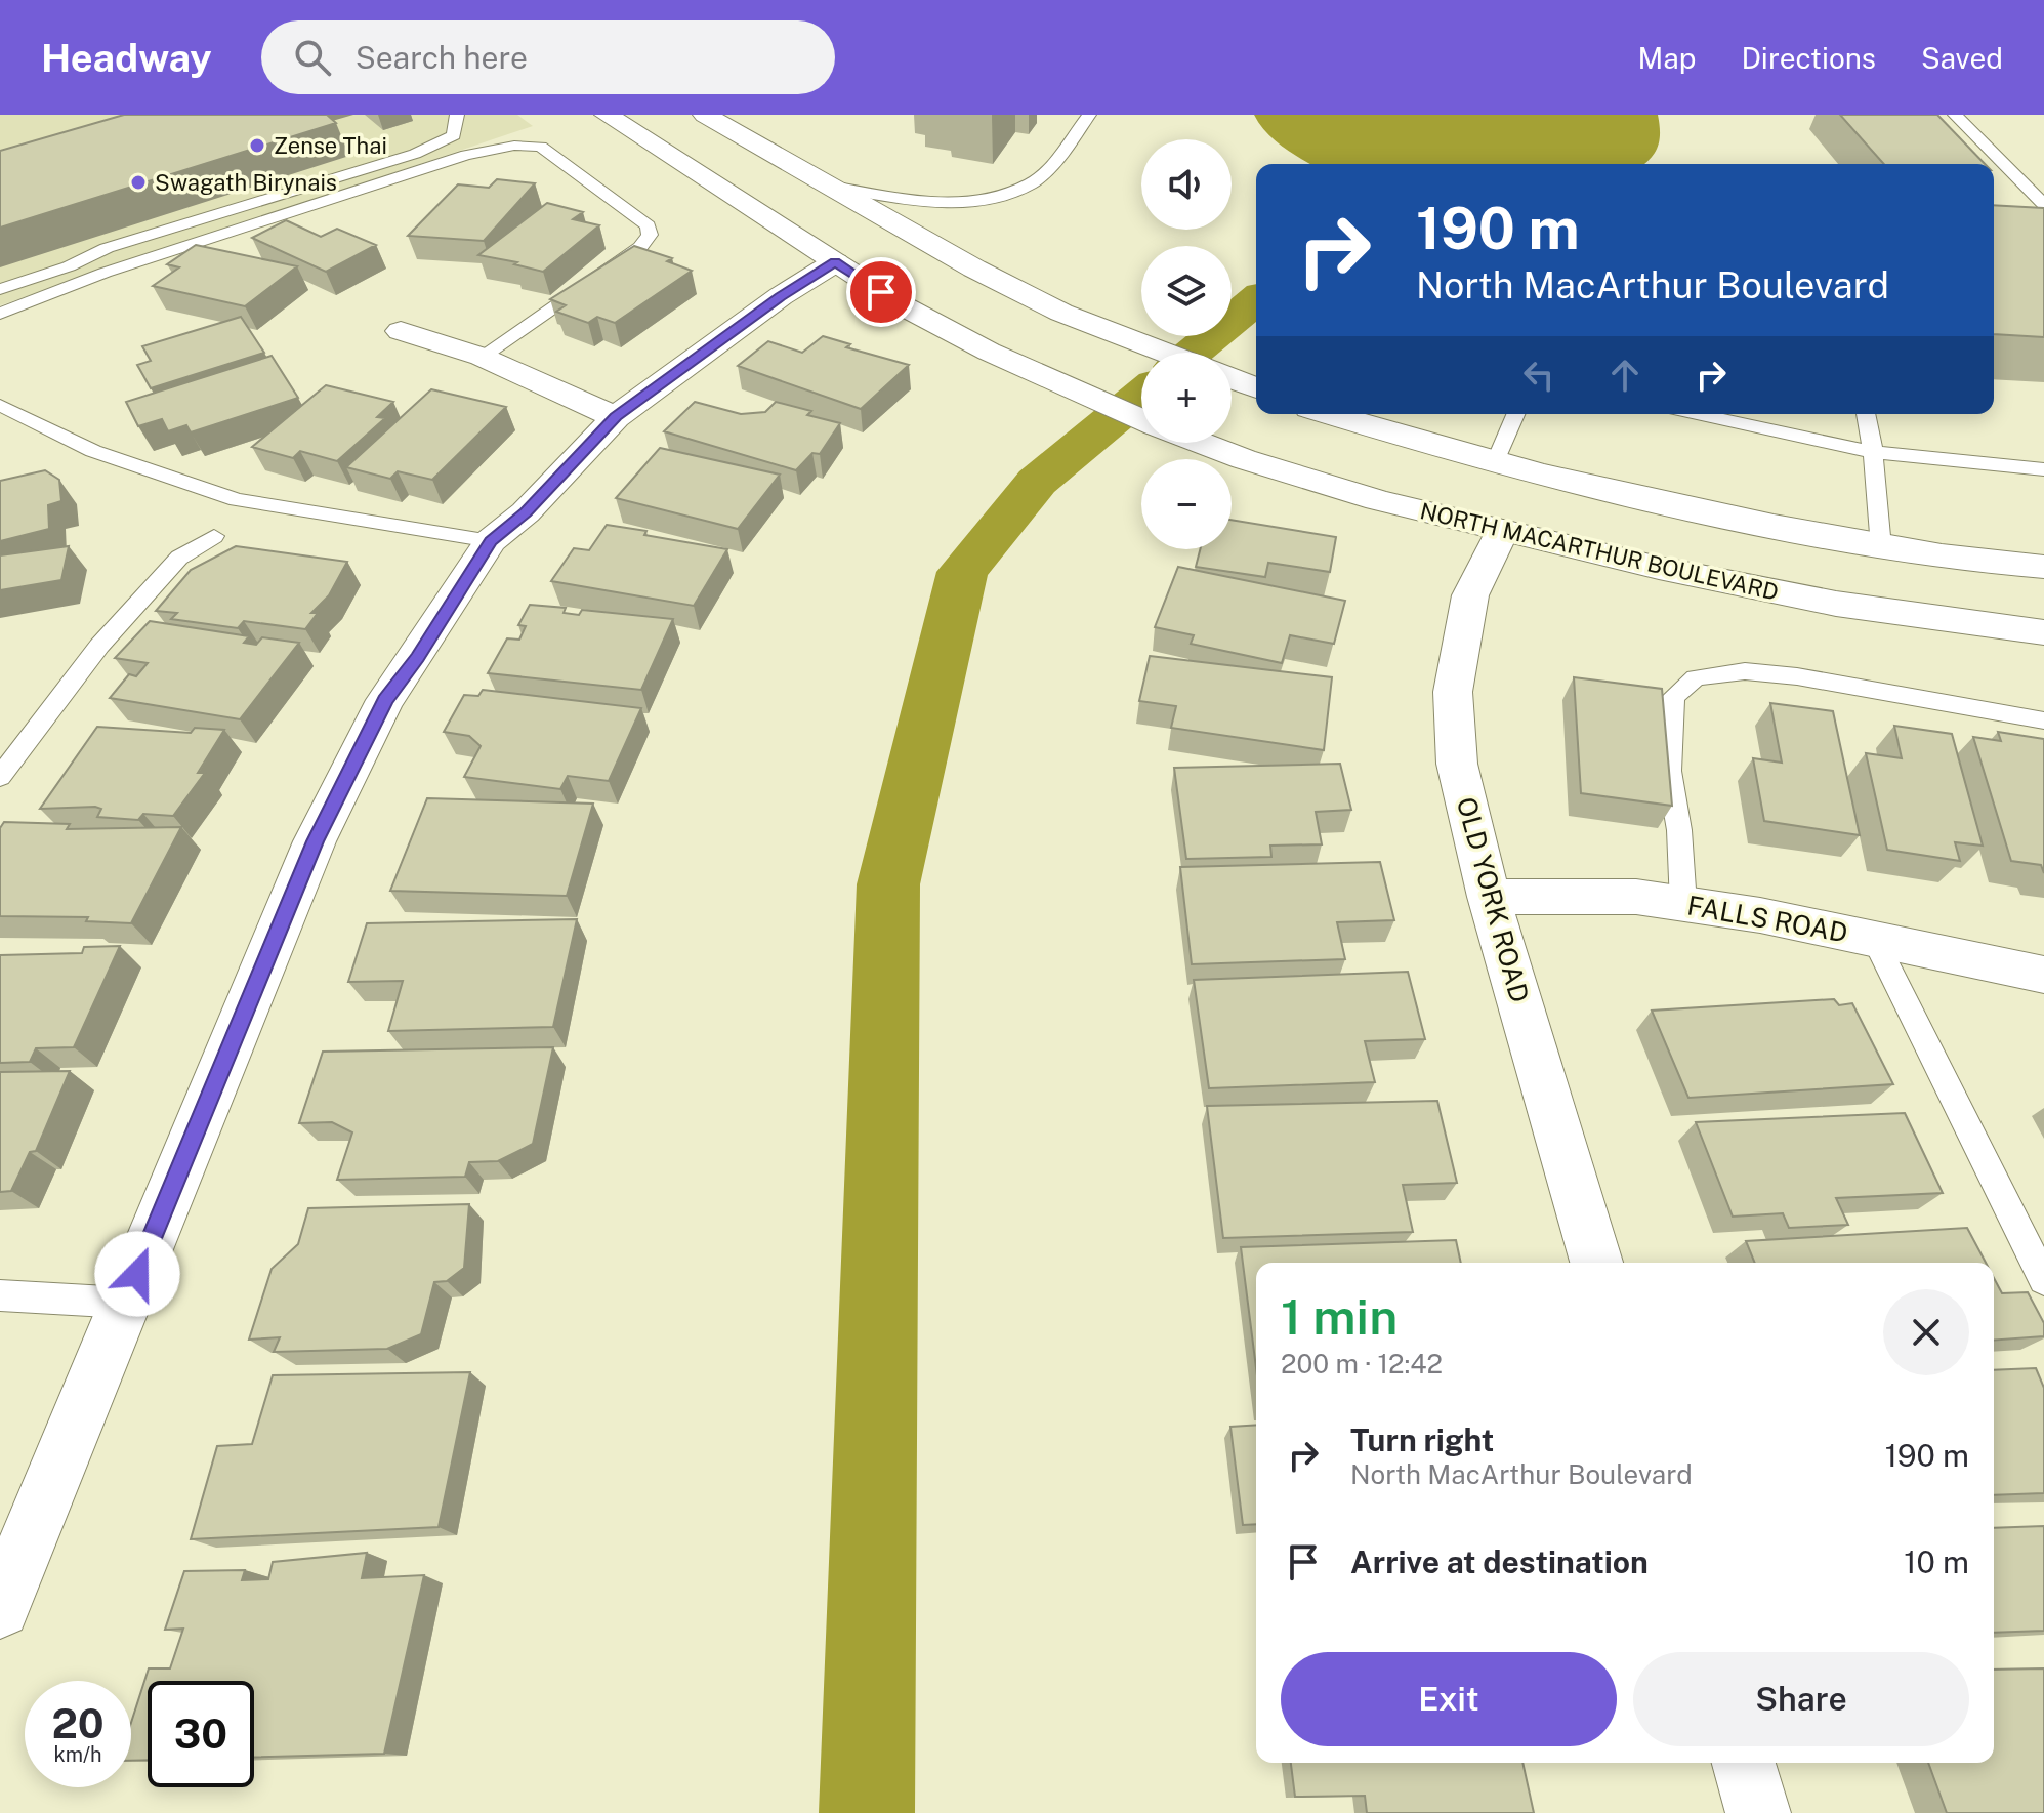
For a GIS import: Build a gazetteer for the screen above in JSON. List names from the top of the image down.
{
  "streets": {
    "main road": ["NORTH MACARTHUR BOULEVARD", "OLD YORK ROAD", "FALLS ROAD"]
  },
  "crossings": [
    ["NORTH MACARTHUR BOULEVARD", "OLD YORK ROAD"],
    ["OLD YORK ROAD", "FALLS ROAD"]
  ],
  "places": ["Zense Thai", "Swagath Birynais"],
  "page": {
    "header": "Headway",
    "search": "Search here",
    "nav": ["Map", "Directions", "Saved"],
    "map_buttons": ["+", "−"],
    "turn": ["190 m", "North MacArthur Boulevard"],
    "heading": ["1 min", "200 m · 12:42"],
    "list": [
      {
        "name": "Turn right",
        "note": "North MacArthur Boulevard",
        "value": "190 m"
      },
      {
        "name": "Arrive at destination",
        "value": "10 m"
      }
    ],
    "buttons": ["Exit", "Share"],
    "speed": "20 km/h",
    "limit": "30"
  }
}
